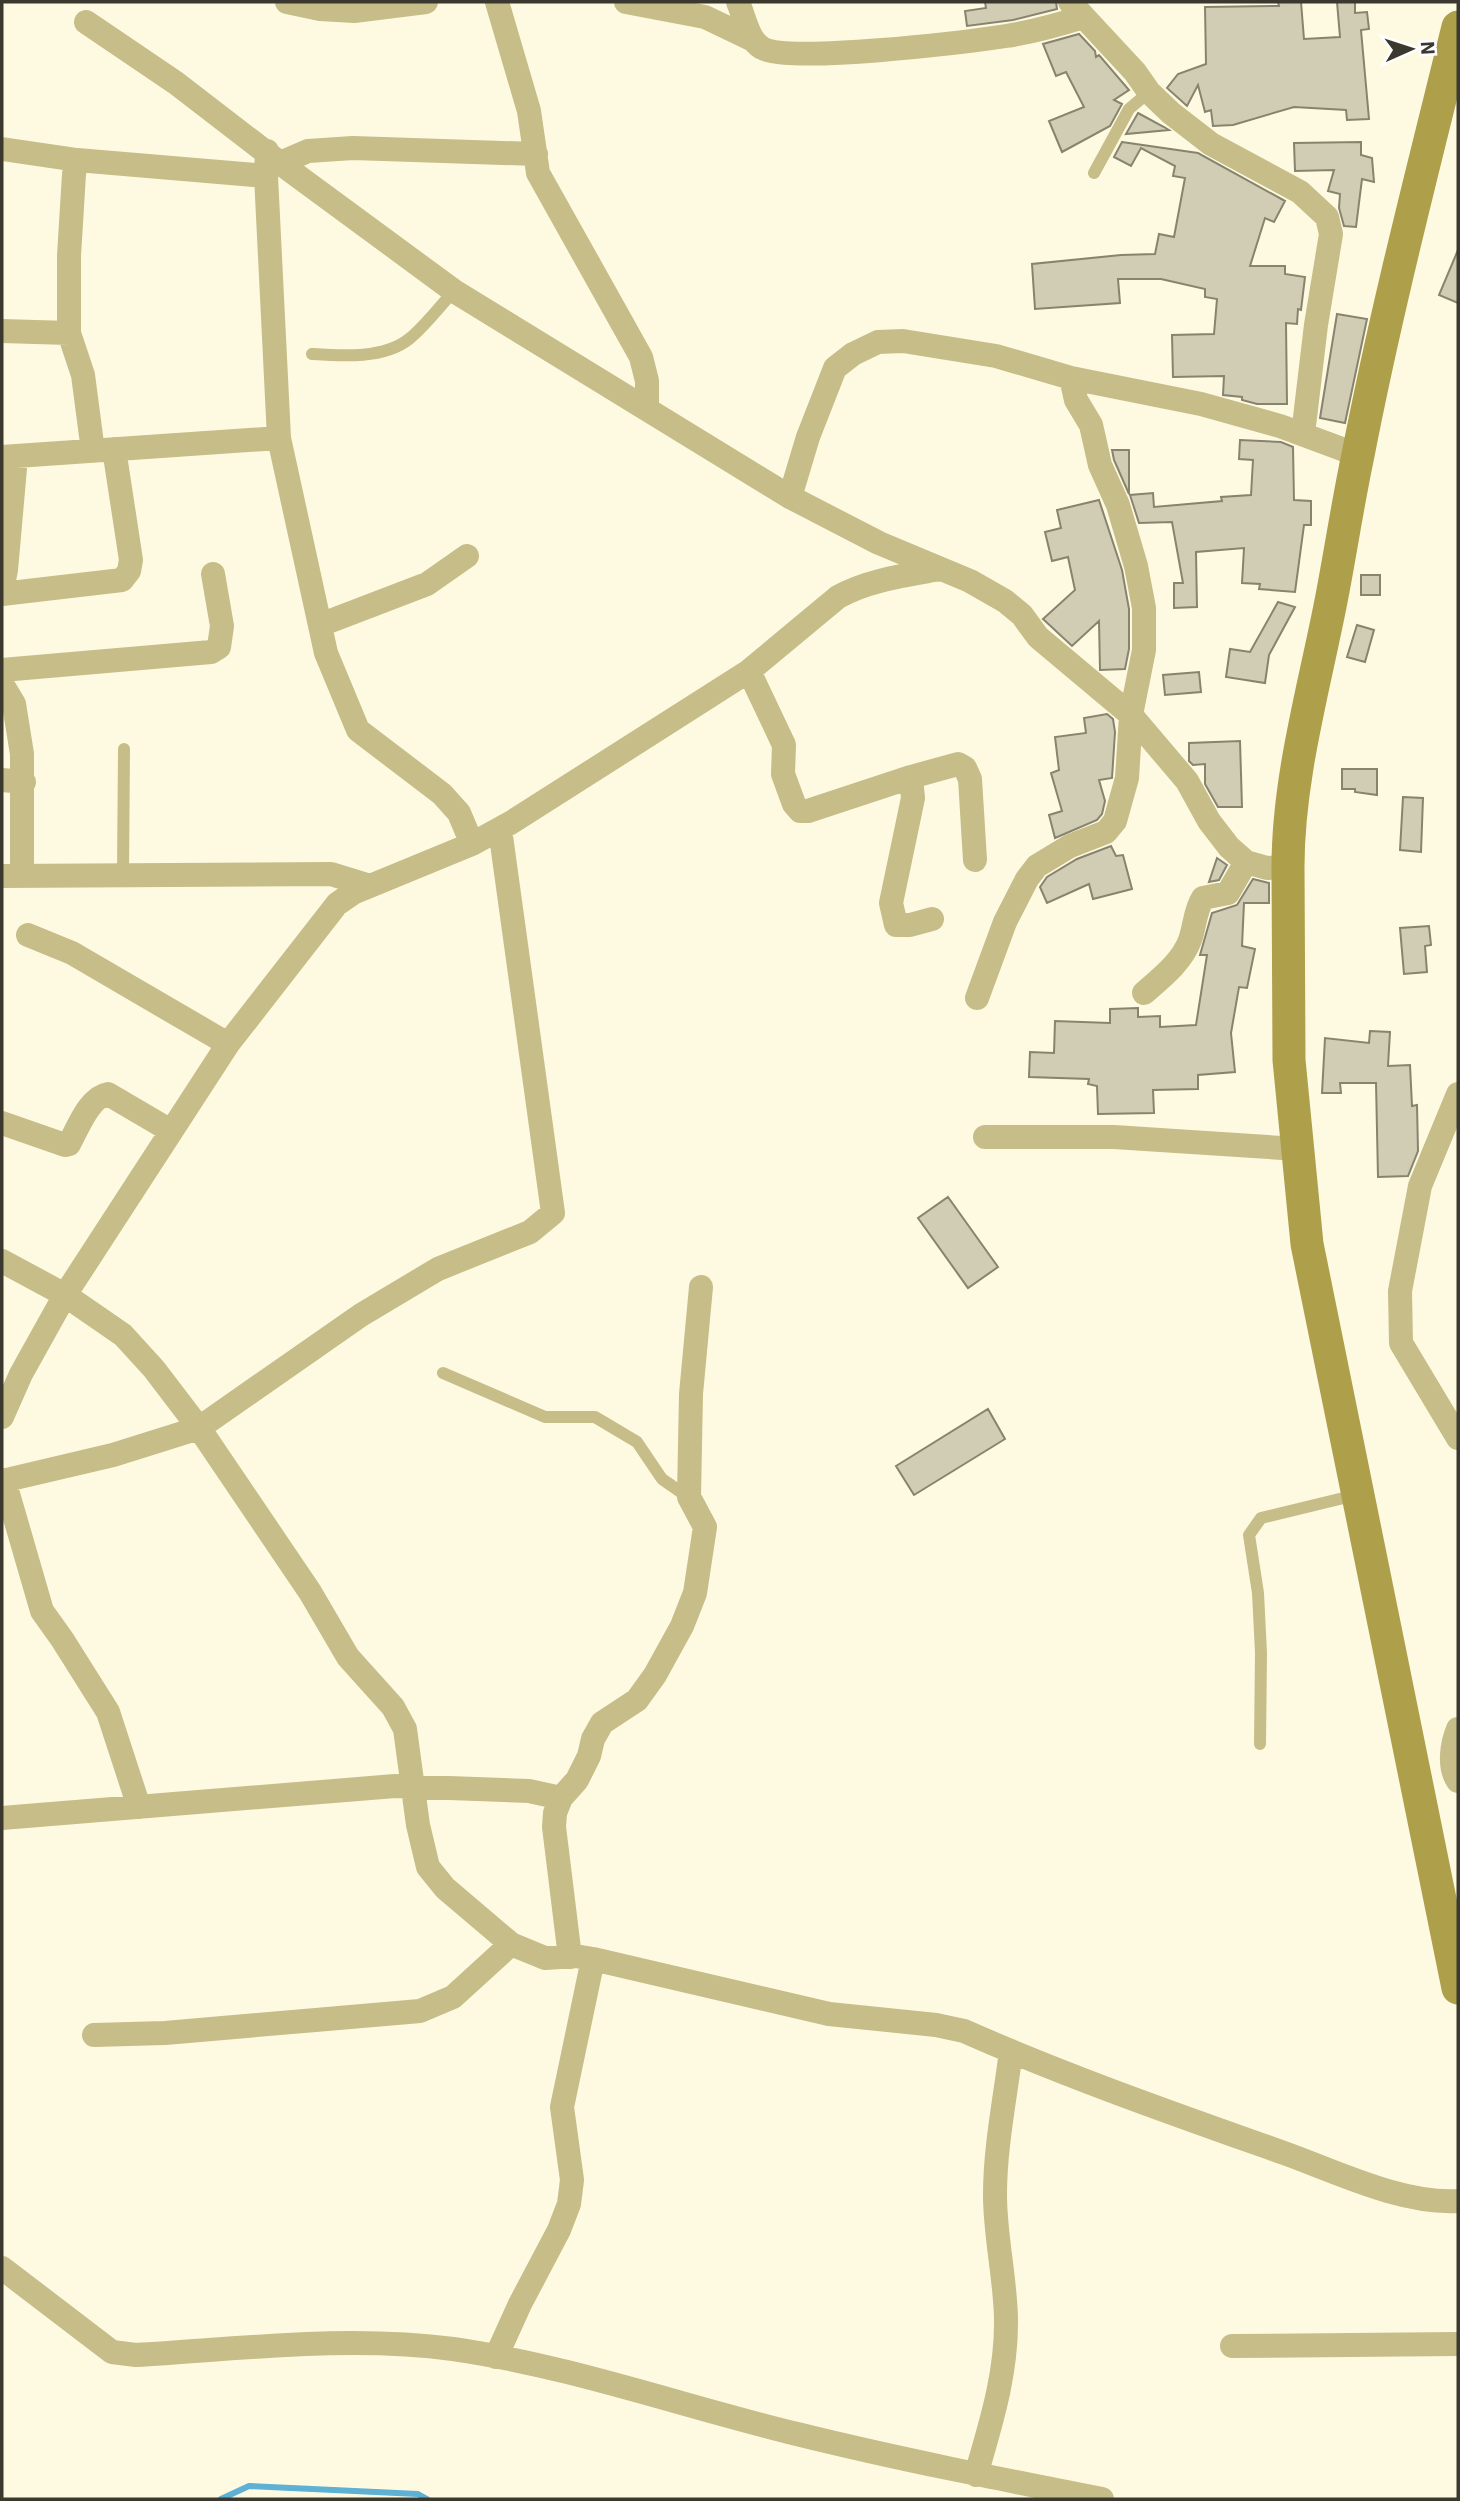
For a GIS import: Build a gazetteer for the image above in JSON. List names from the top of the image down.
{
  "north": "right"
}
